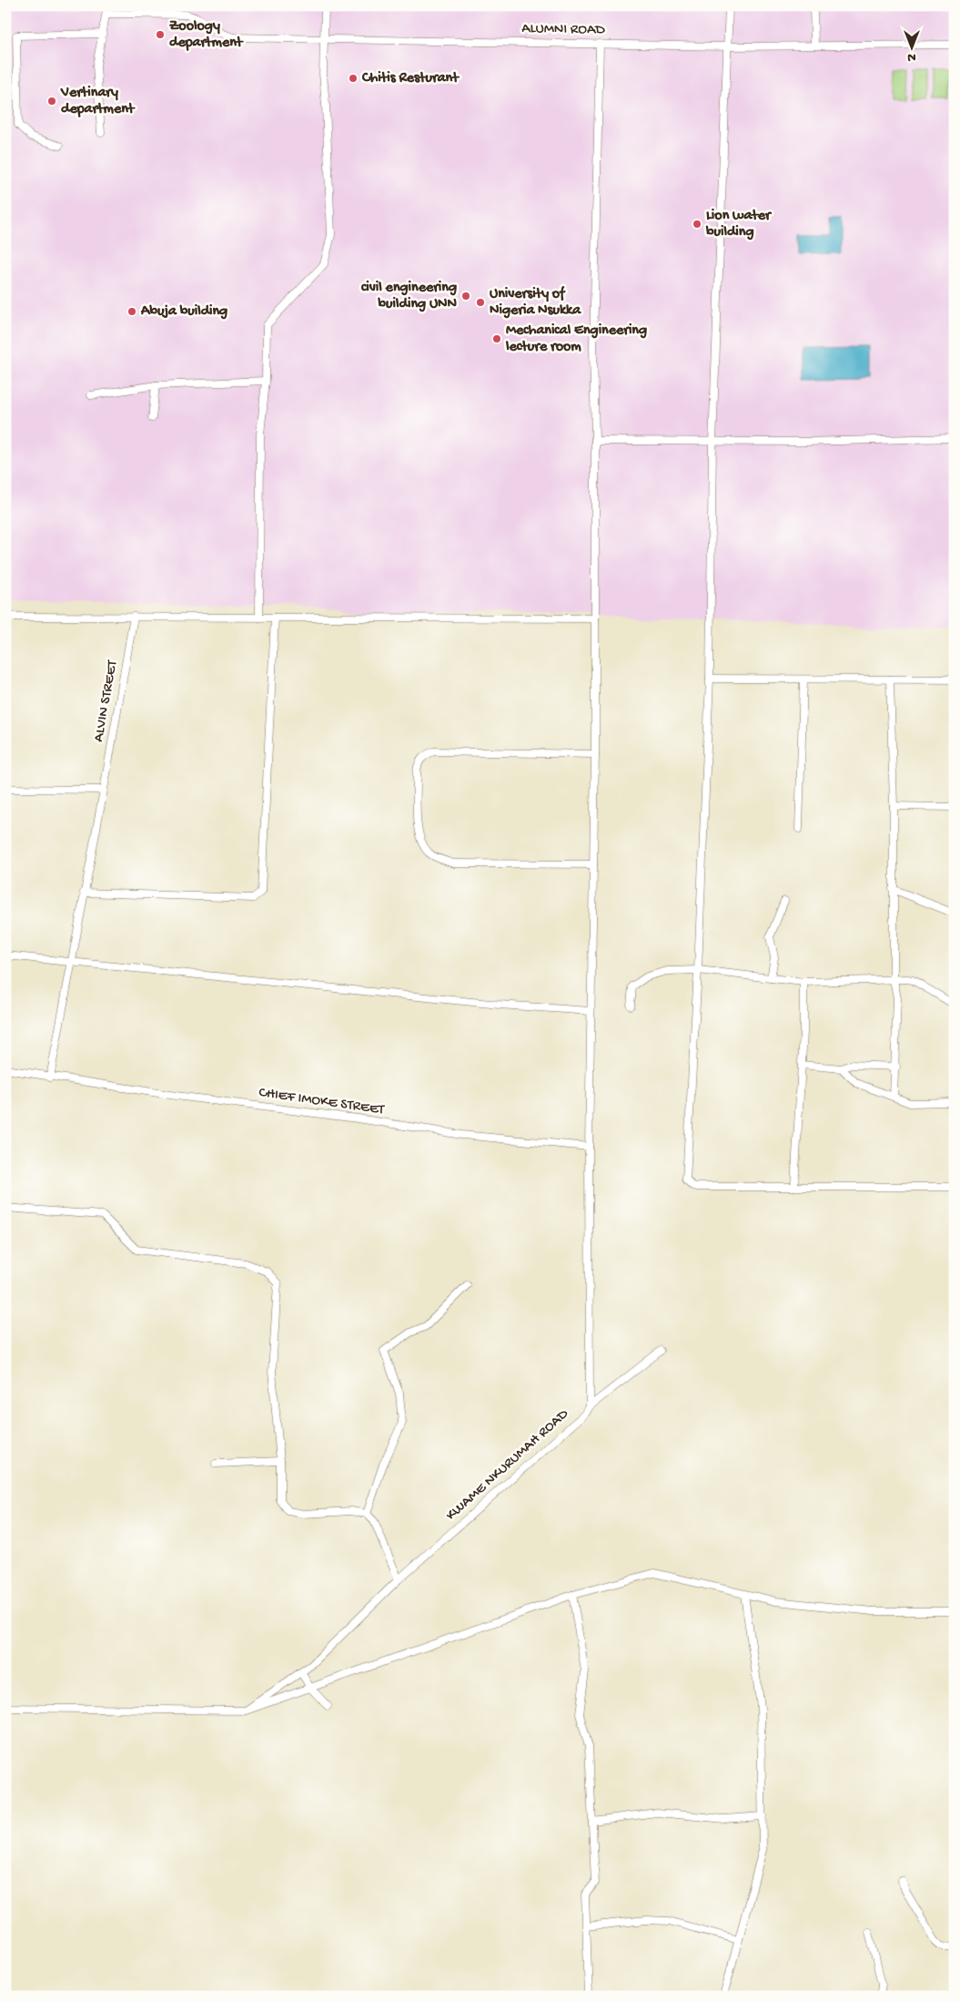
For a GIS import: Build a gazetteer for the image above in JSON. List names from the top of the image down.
{
  "streets": {
    "street": [
      "ALUMNI ROAD",
      "ALVIN STREET",
      "CHIEF IMOKE STREET",
      "KWAME NKURUMAH ROAD"
    ]
  },
  "crossings": [
    ["ALUMNI ROAD", "KWAME NKURUMAH ROAD"],
    ["ALVIN STREET", "CHIEF IMOKE STREET"],
    ["CHIEF IMOKE STREET", "KWAME NKURUMAH ROAD"]
  ],
  "places": [
    "Zoology department",
    "Chitis Resturant",
    "Vertinary department",
    "Lion water building",
    "civil engineering building UNN",
    "University of Nigeria Nsukka",
    "Abuja building",
    "Mechanical Engineering lecture room"
  ],
  "north": "bottom"
}
